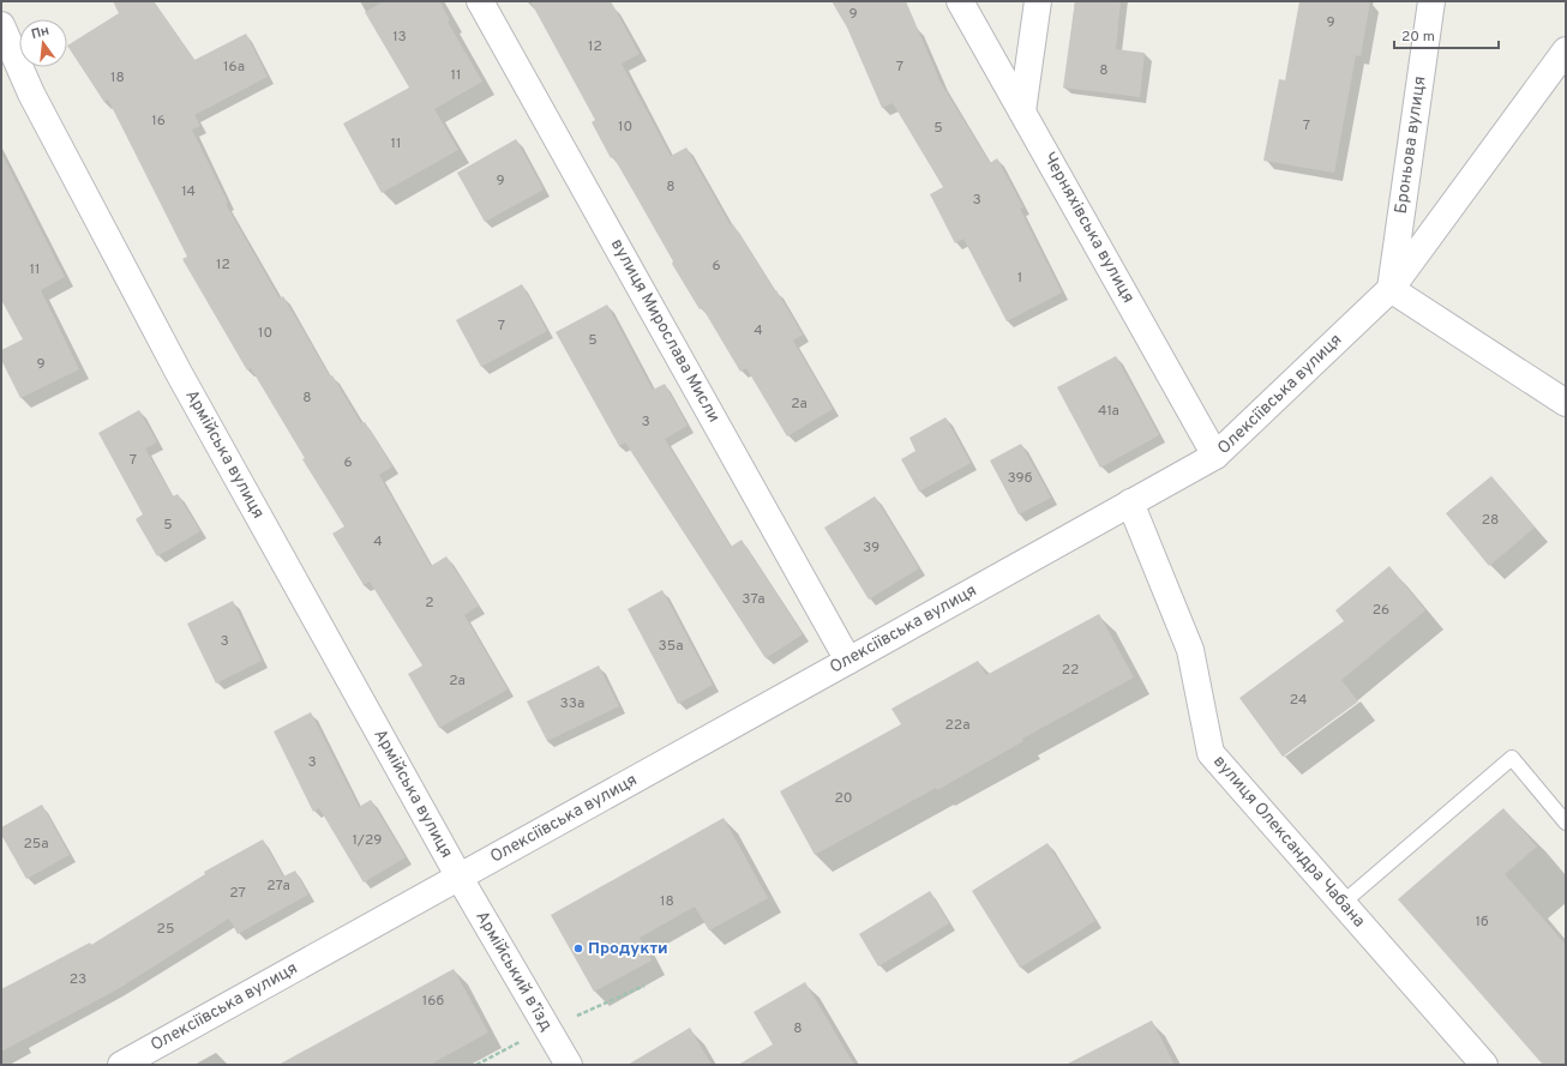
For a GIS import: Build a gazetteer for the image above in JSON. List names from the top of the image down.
{
  "streets": {
    "street": [
      "Броньова вулиця",
      "Черняхівська вулиця",
      "вулиця Мирослава Мисли",
      "Олексіївська вулиця",
      "Армійська вулиця",
      "вулиця Олександра Чабана",
      "Армійський в’їзд"
    ]
  },
  "crossings": [
    ["Броньова вулиця", "Олексіївська вулиця"],
    ["Черняхівська вулиця", "Олексіївська вулиця"],
    ["вулиця Мирослава Мисли", "Олексіївська вулиця"],
    ["Олексіївська вулиця", "Армійська вулиця"],
    ["Олексіївська вулиця", "вулиця Олександра Чабана"],
    ["Олексіївська вулиця", "Армійський в’їзд"],
    ["Армійська вулиця", "Армійський в’їзд"]
  ],
  "places": ["Продукти"],
  "house_numbers": [
    "9",
    "9",
    "13",
    "12",
    "16а",
    "7",
    "8",
    "11",
    "18",
    "16",
    "7",
    "10",
    "5",
    "11",
    "9",
    "8",
    "14",
    "3",
    "12",
    "6",
    "11",
    "1",
    "7",
    "4",
    "10",
    "5",
    "9",
    "8",
    "2а",
    "41а",
    "3",
    "7",
    "6",
    "39б",
    "28",
    "5",
    "4",
    "39",
    "37а",
    "2",
    "26",
    "3",
    "35а",
    "22",
    "2а",
    "24",
    "33а",
    "22а",
    "3",
    "20",
    "1/29",
    "25а",
    "27а",
    "27",
    "18",
    "1б",
    "25",
    "23",
    "16б",
    "8"
  ],
  "scale_bar": "20 m",
  "north": "top"
}
